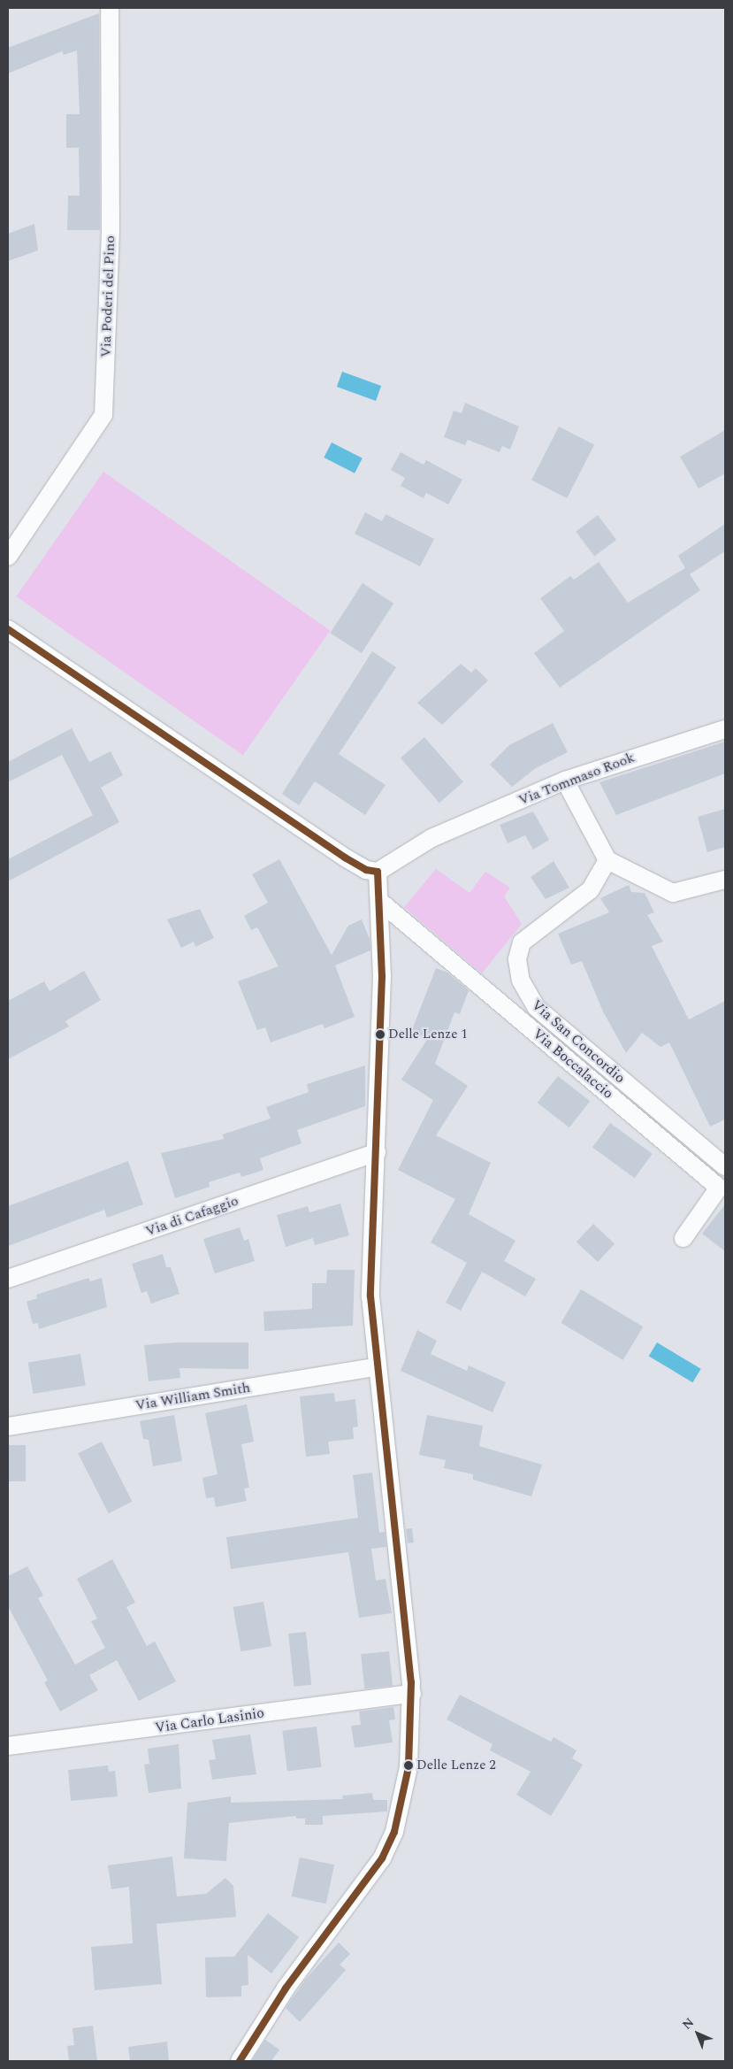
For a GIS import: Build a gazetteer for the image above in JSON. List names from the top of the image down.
{
  "streets": {
    "street": [
      "Via Poderi del Pino",
      "Via Tommaso Rook",
      "Via San Concordio",
      "Via Boccalaccio",
      "Via di Cafaggio",
      "Via William Smith",
      "Via Carlo Lasinio"
    ]
  },
  "places": ["Delle Lenze 1", "Delle Lenze 2"],
  "north": "top left"
}
